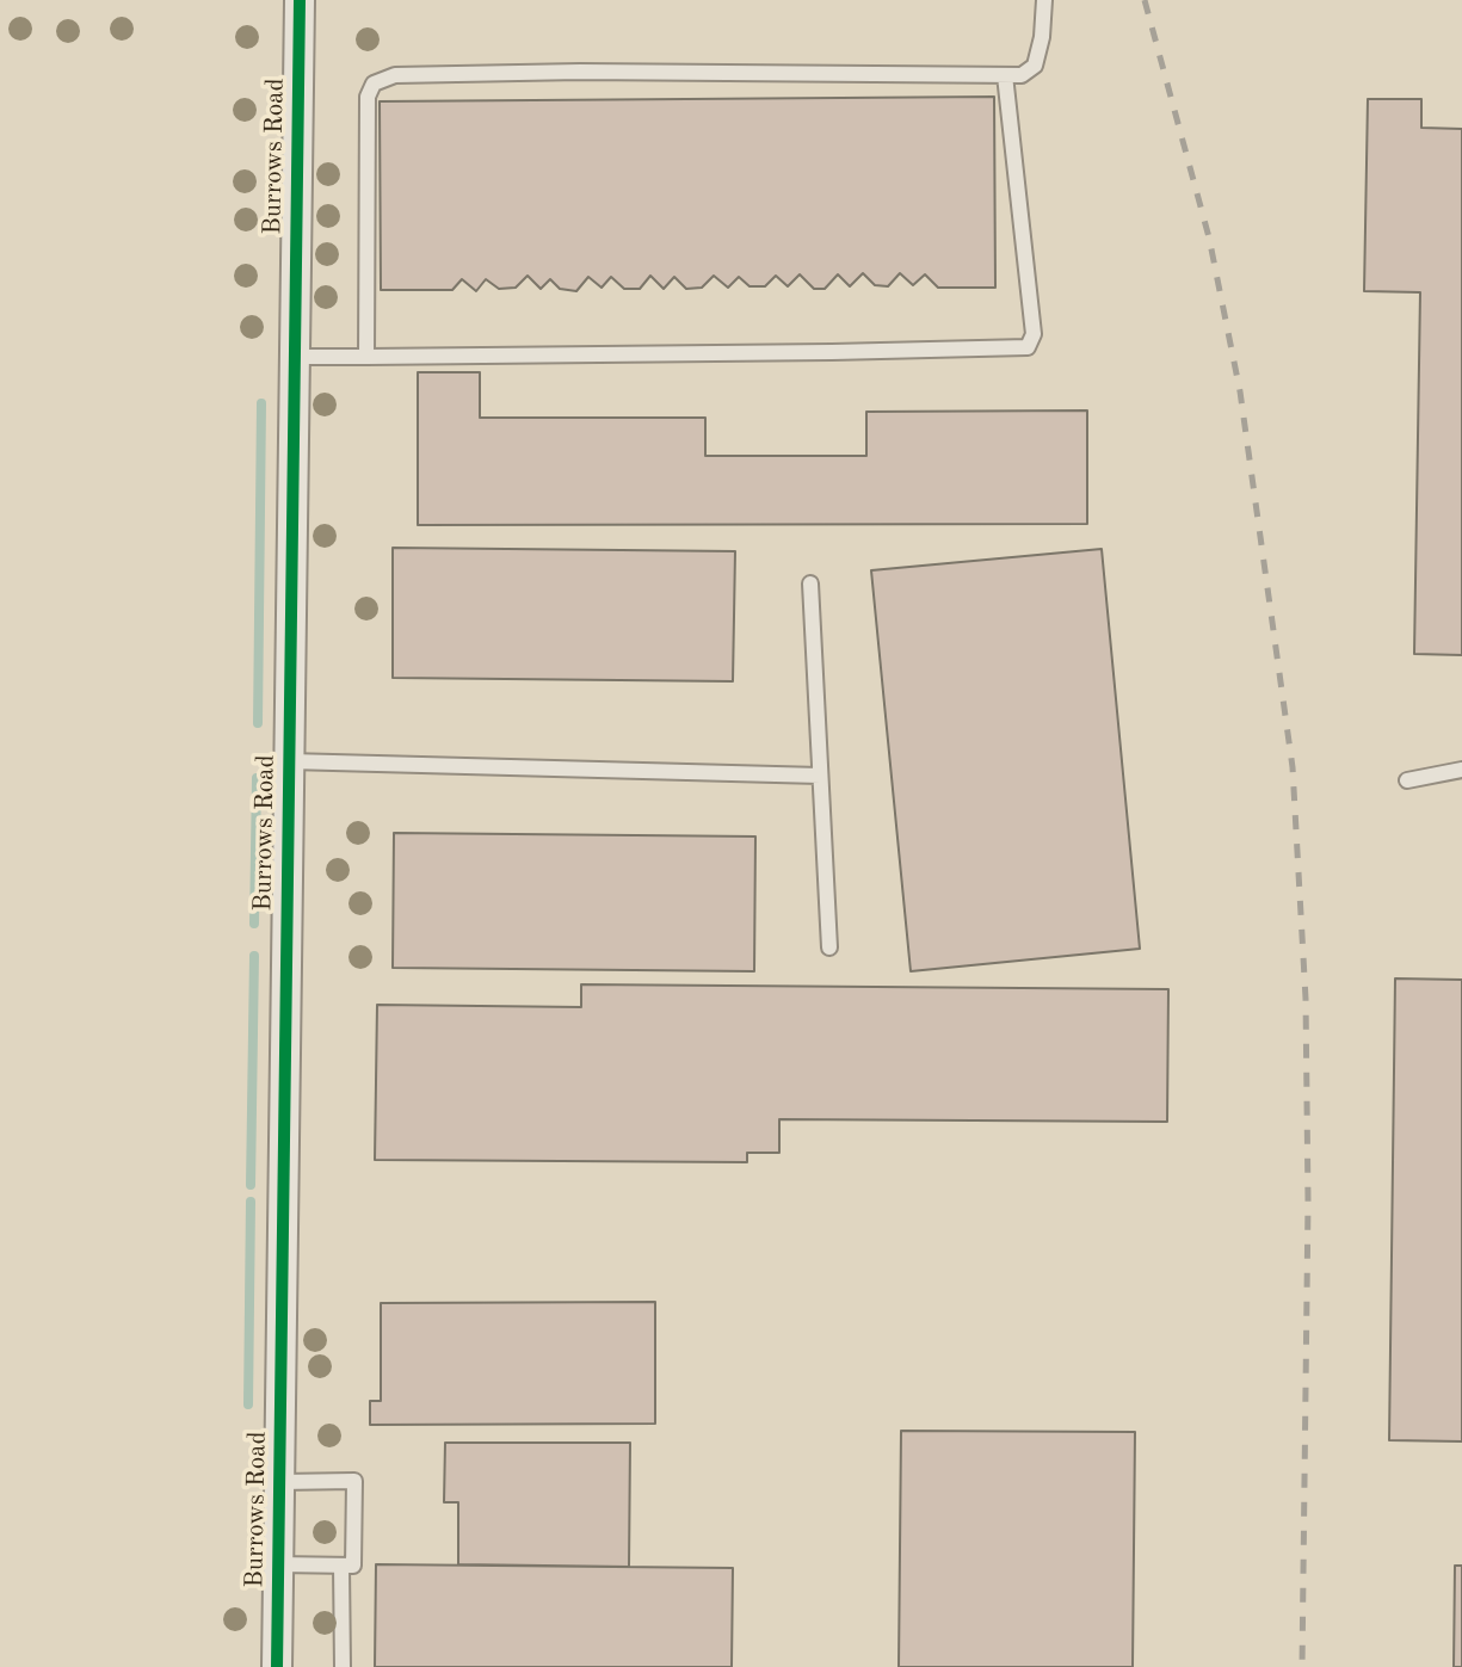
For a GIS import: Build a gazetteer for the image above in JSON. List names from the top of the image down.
{
  "streets": {
    "street": ["Burrows Road"]
  }
}
